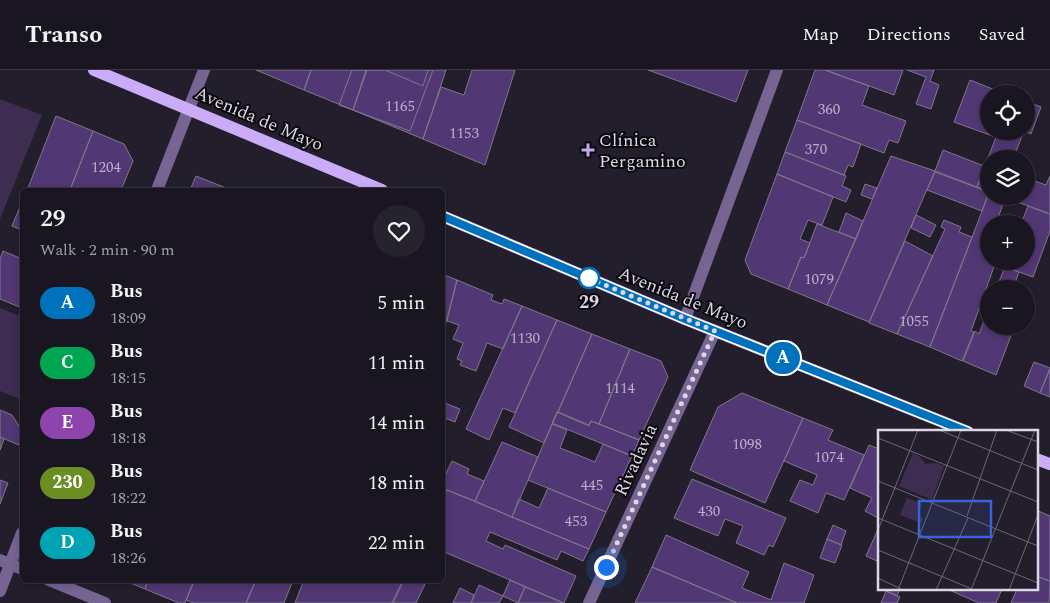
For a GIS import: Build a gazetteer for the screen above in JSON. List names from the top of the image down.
{
  "streets": {
    "main road": ["Avenida de Mayo"],
    "street": ["Rivadavia"]
  },
  "crossings": [
    ["Avenida de Mayo", "Rivadavia"]
  ],
  "places": {
    "health": ["Clínica Pergamino"],
    "other": ["29"]
  },
  "lines": ["bus line A"],
  "house_numbers": [
    "1165",
    "360",
    "1153",
    "370",
    "1204",
    "1079",
    "1055",
    "1130",
    "1114",
    "1098",
    "1074",
    "445",
    "430",
    "453"
  ],
  "page": {
    "header": "Transo",
    "nav": ["Map", "Directions", "Saved"],
    "on_map": "A",
    "map_buttons": ["+", "−"],
    "heading": ["29", "Walk · 2 min · 90 m"],
    "list": [
      {
        "mark": "A",
        "name": "Bus",
        "note": "18:09",
        "value": "5 min"
      },
      {
        "mark": "C",
        "name": "Bus",
        "note": "18:15",
        "value": "11 min"
      },
      {
        "mark": "E",
        "name": "Bus",
        "note": "18:18",
        "value": "14 min"
      },
      {
        "mark": "230",
        "name": "Bus",
        "note": "18:22",
        "value": "18 min"
      },
      {
        "mark": "D",
        "name": "Bus",
        "note": "18:26",
        "value": "22 min"
      }
    ]
  }
}
